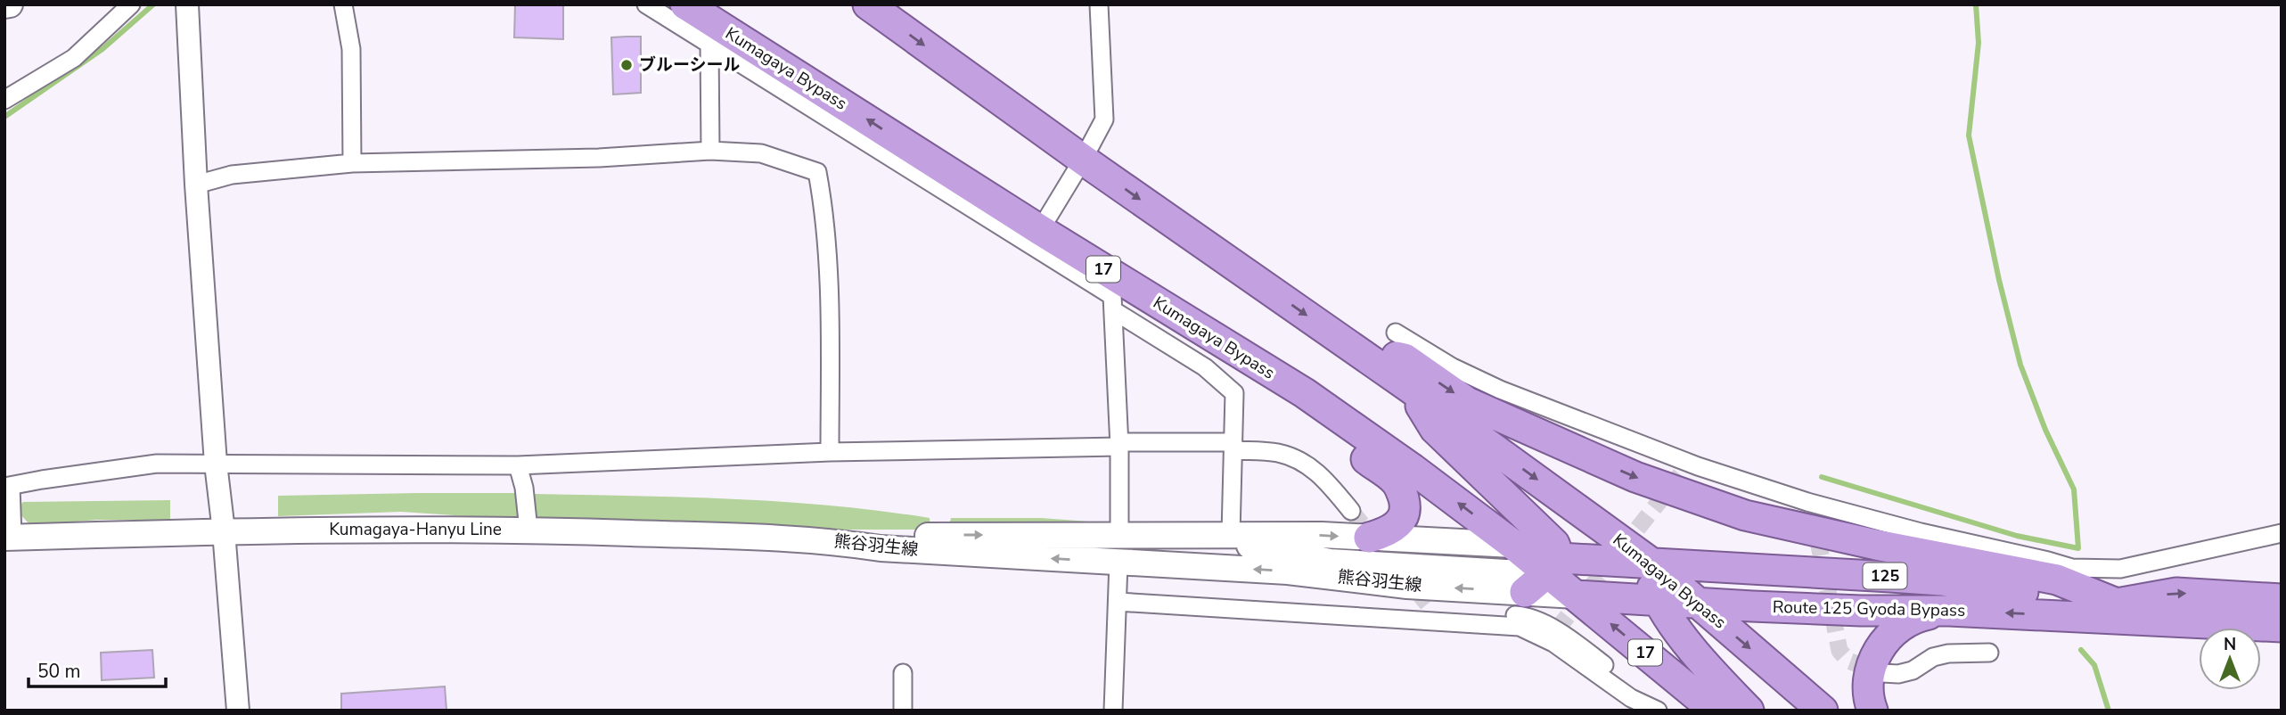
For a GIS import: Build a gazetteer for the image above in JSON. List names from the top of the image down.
{
  "streets": {
    "highway": [
      "Kumagaya Bypass",
      "17",
      "125",
      "Route 125 Gyoda Bypass"
    ],
    "main road": ["Kumagaya-Hanyu Line", "熊谷羽生線"]
  },
  "crossings": [
    ["Kumagaya Bypass", "熊谷羽生線"],
    ["Kumagaya Bypass", "Route 125 Gyoda Bypass"],
    ["17", "熊谷羽生線"],
    ["17", "Route 125 Gyoda Bypass"],
    ["Kumagaya-Hanyu Line", "熊谷羽生線"],
    ["熊谷羽生線", "Route 125 Gyoda Bypass"]
  ],
  "places": ["ブルーシール"],
  "scale_bar": "50 m",
  "north": "top"
}
